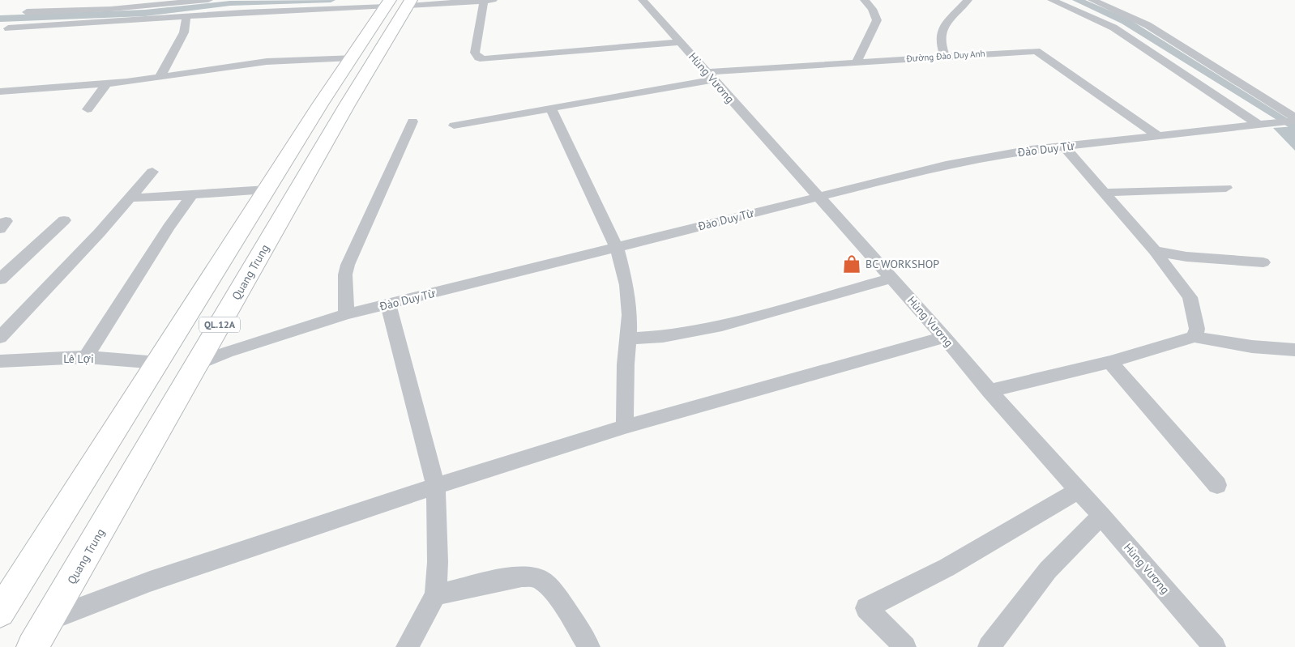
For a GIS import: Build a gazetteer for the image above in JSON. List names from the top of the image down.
{
  "streets": {
    "highway": ["Quang Trung", "QL.12A"],
    "street": [
      "Đường Đào Duy Anh",
      "Hùng Vương",
      "Đào Duy Từ",
      "Lê Lợi"
    ]
  },
  "crossings": [
    ["Đường Đào Duy Anh", "Hùng Vương"],
    ["Đường Đào Duy Anh", "Đào Duy Từ"],
    ["Hùng Vương", "Đào Duy Từ"],
    ["Đào Duy Từ", "Quang Trung"],
    ["Quang Trung", "QL.12A"],
    ["QL.12A", "Lê Lợi"]
  ],
  "places": {
    "shop": ["BC WORKSHOP"]
  }
}
